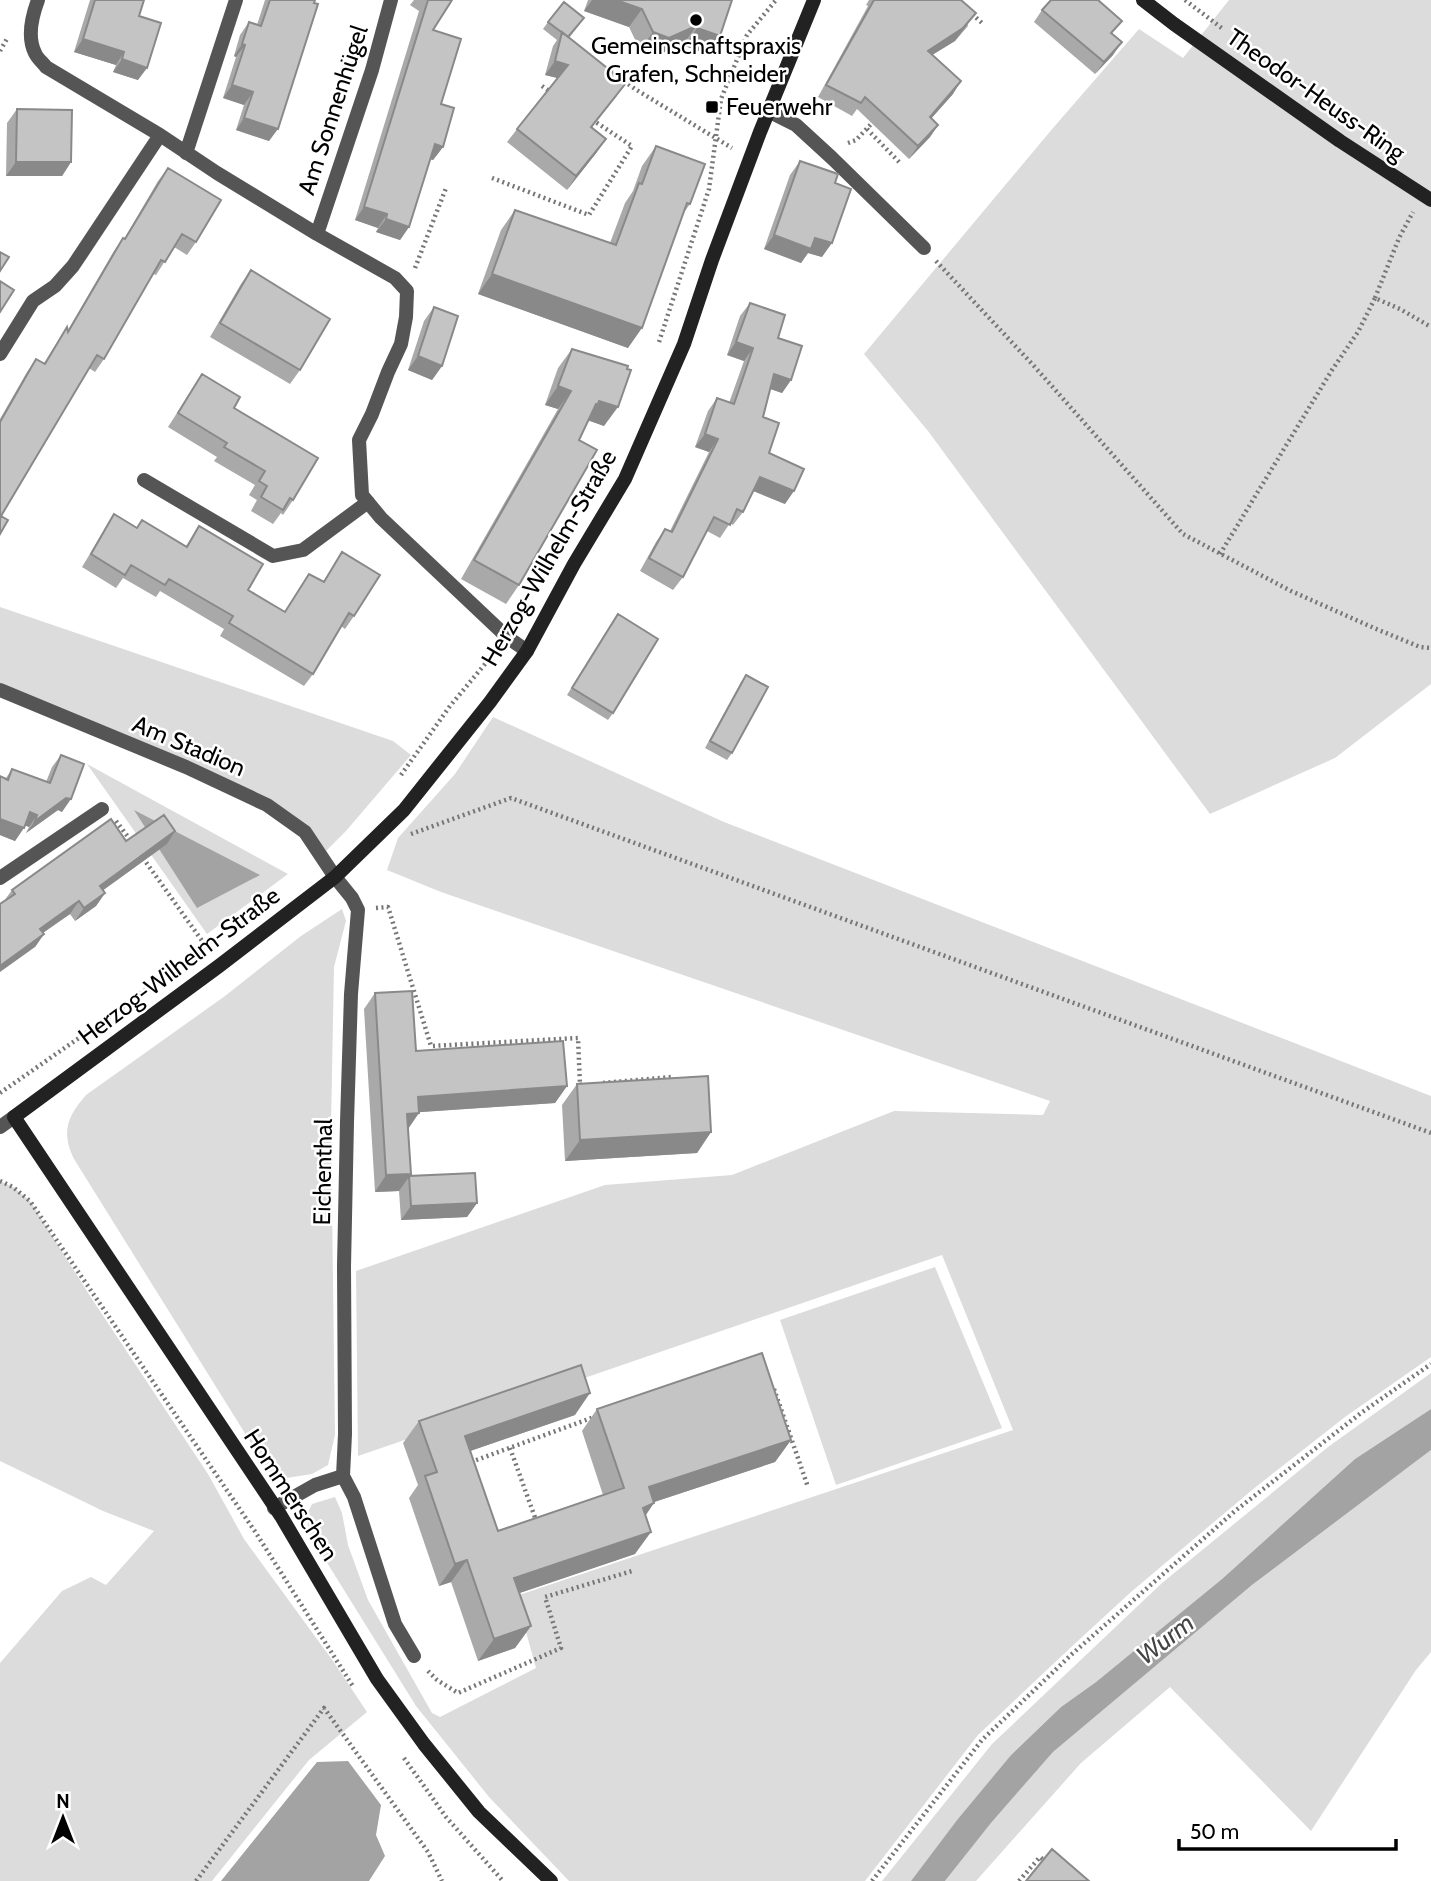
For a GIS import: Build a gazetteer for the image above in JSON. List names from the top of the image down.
{
  "streets": {
    "main road": ["Theodor-Heuss-Ring", "Herzog-Wilhelm-Straße", "Hommerschen"],
    "street": ["Am Sonnenhügel", "Am Stadion", "Eichenthal"]
  },
  "crossings": [
    ["Herzog-Wilhelm-Straße", "Am Stadion"],
    ["Herzog-Wilhelm-Straße", "Hommerschen"]
  ],
  "water": ["Wurm"],
  "places": {
    "other": ["Gemeinschaftspraxis Grafen, Schneider"],
    "transit": ["Feuerwehr"]
  },
  "scale_bar": "50 m",
  "north": "top"
}
